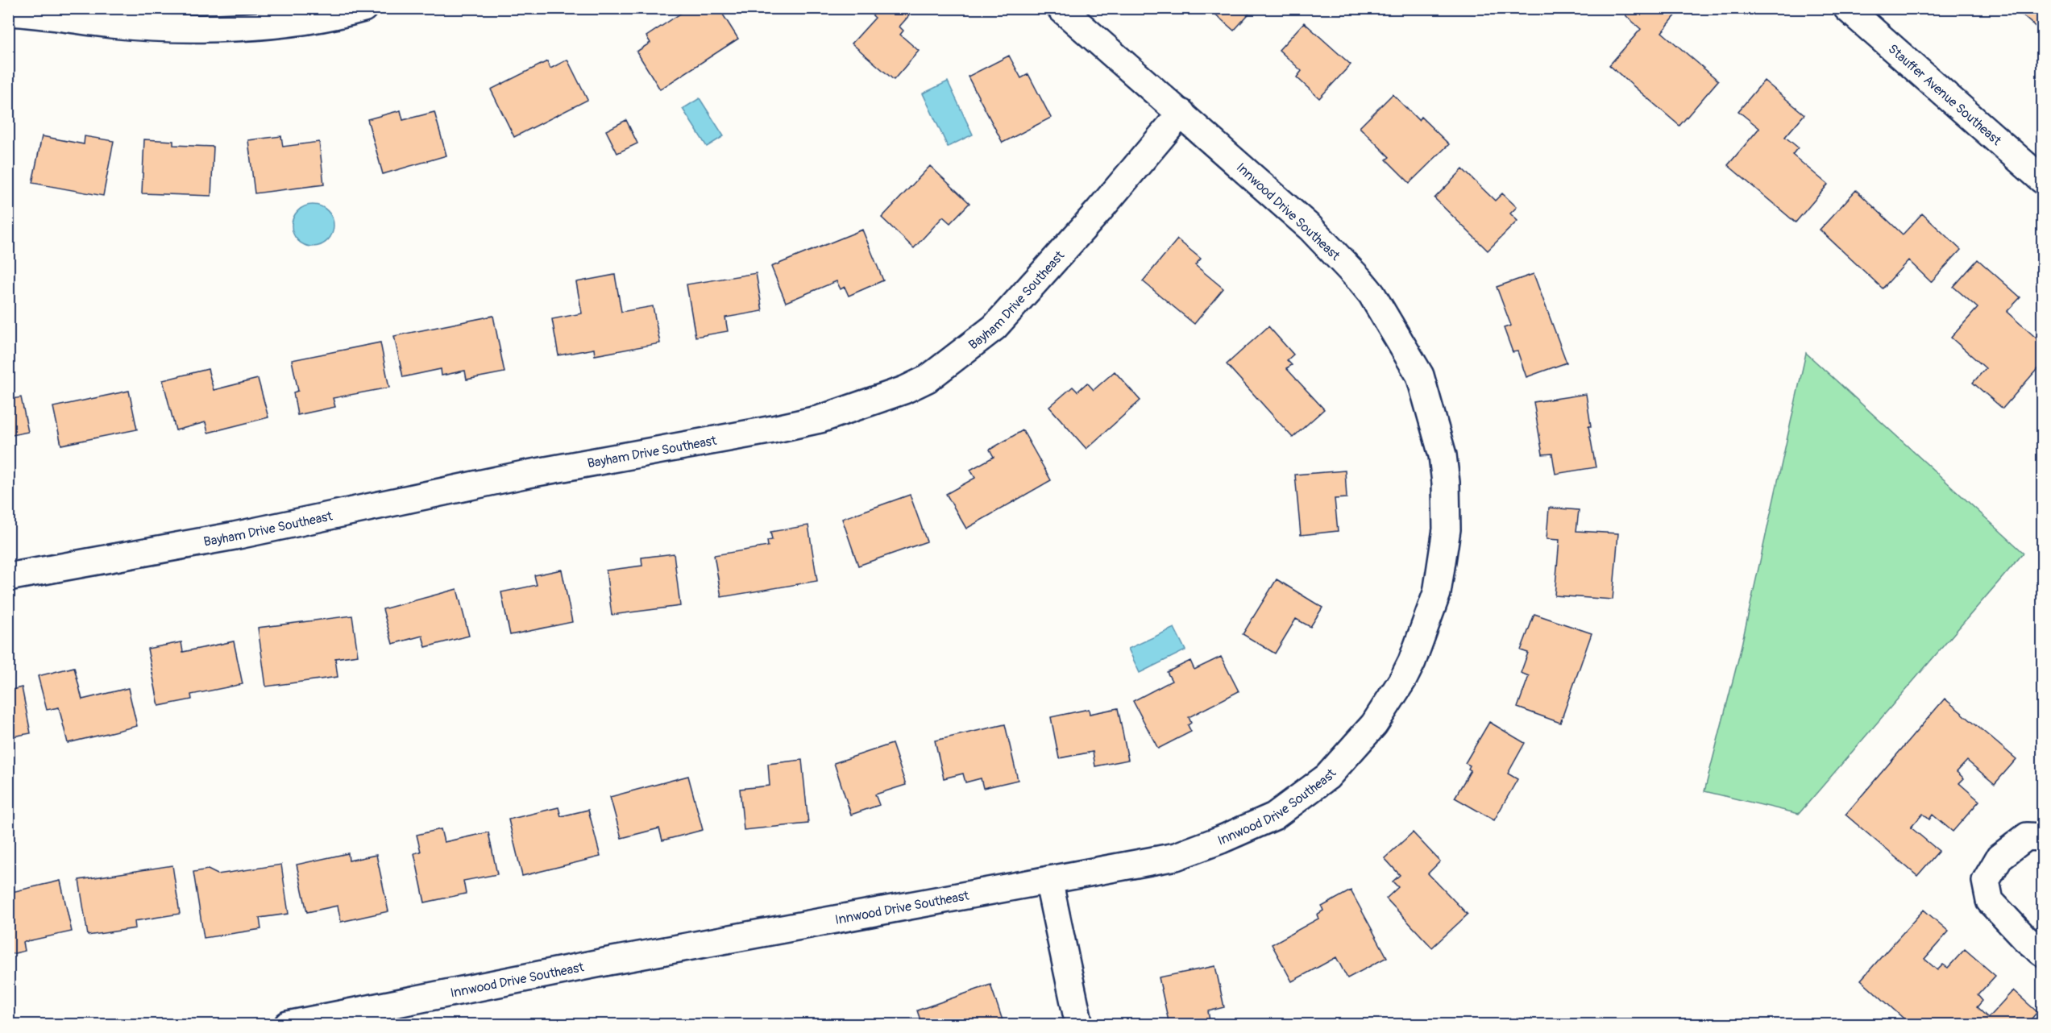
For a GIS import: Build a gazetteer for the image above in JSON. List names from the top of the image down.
{
  "streets": {
    "street": ["Stauffer Avenue Southeast", "Innwood Drive Southeast", "Bayham Drive Southeast"]
  },
  "crossings": [
    ["Innwood Drive Southeast", "Bayham Drive Southeast"]
  ]
}
